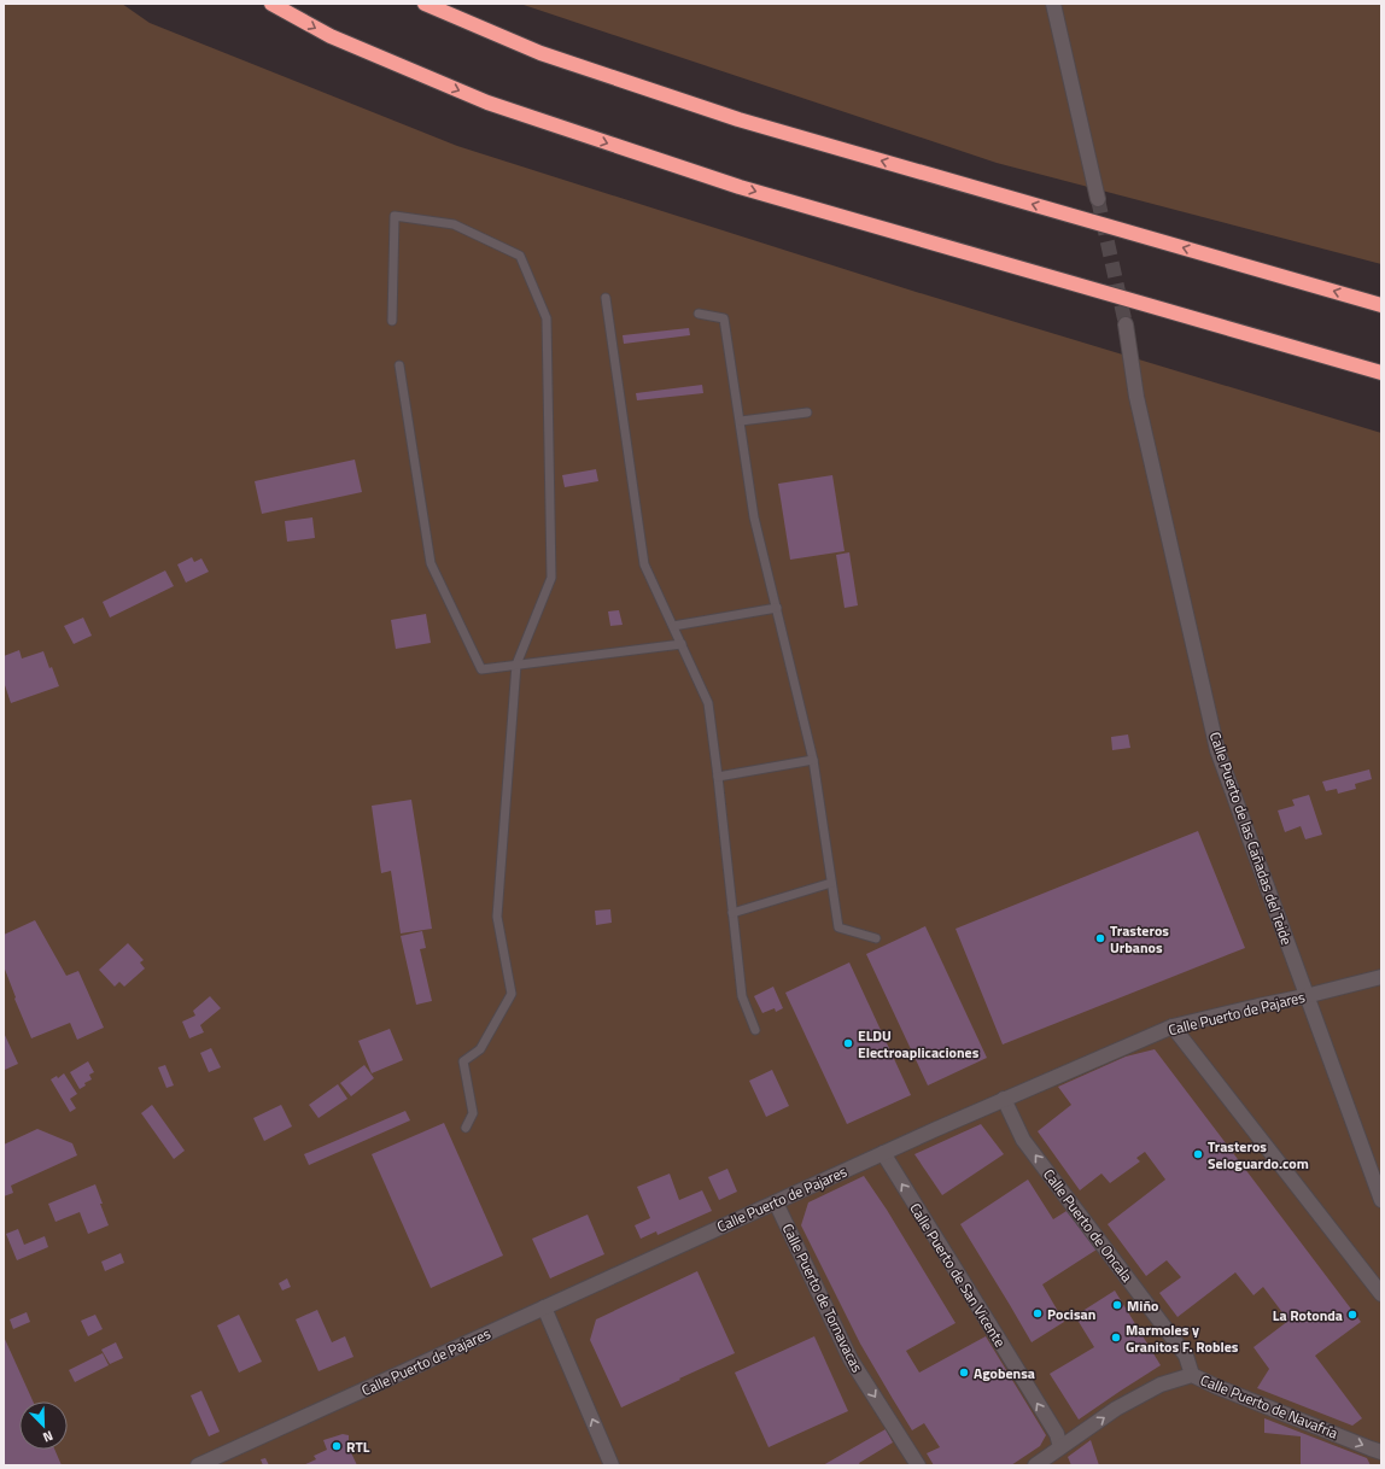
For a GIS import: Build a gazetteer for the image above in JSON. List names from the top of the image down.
{
  "streets": {
    "street": [
      "Calle Puerto de las Cañadas del Teide",
      "Calle Puerto de Pajares",
      "Calle Puerto de Oncala",
      "Calle Puerto de San Vicente",
      "Calle Puerto de Tornavacas",
      "Calle Puerto de Navafría"
    ]
  },
  "crossings": [
    ["Calle Puerto de las Cañadas del Teide", "Calle Puerto de Pajares"],
    ["Calle Puerto de Pajares", "Calle Puerto de Oncala"],
    ["Calle Puerto de Pajares", "Calle Puerto de San Vicente"],
    ["Calle Puerto de Pajares", "Calle Puerto de Tornavacas"],
    ["Calle Puerto de Oncala", "Calle Puerto de Navafría"],
    ["Calle Puerto de San Vicente", "Calle Puerto de Navafría"]
  ],
  "one_way": [
    "Calle Puerto de Oncala",
    "Calle Puerto de San Vicente",
    "Calle Puerto de Tornavacas",
    "Calle Puerto de Navafría"
  ],
  "places": [
    "Trasteros Urbanos",
    "ELDU Electroaplicaciones",
    "Trasteros Seloguardo.com",
    "Miño",
    "Pocisan",
    "La Rotonda",
    "Marmoles y Granitos F. Robles",
    "Agobensa",
    "RTL"
  ],
  "north": "bottom right"
}
